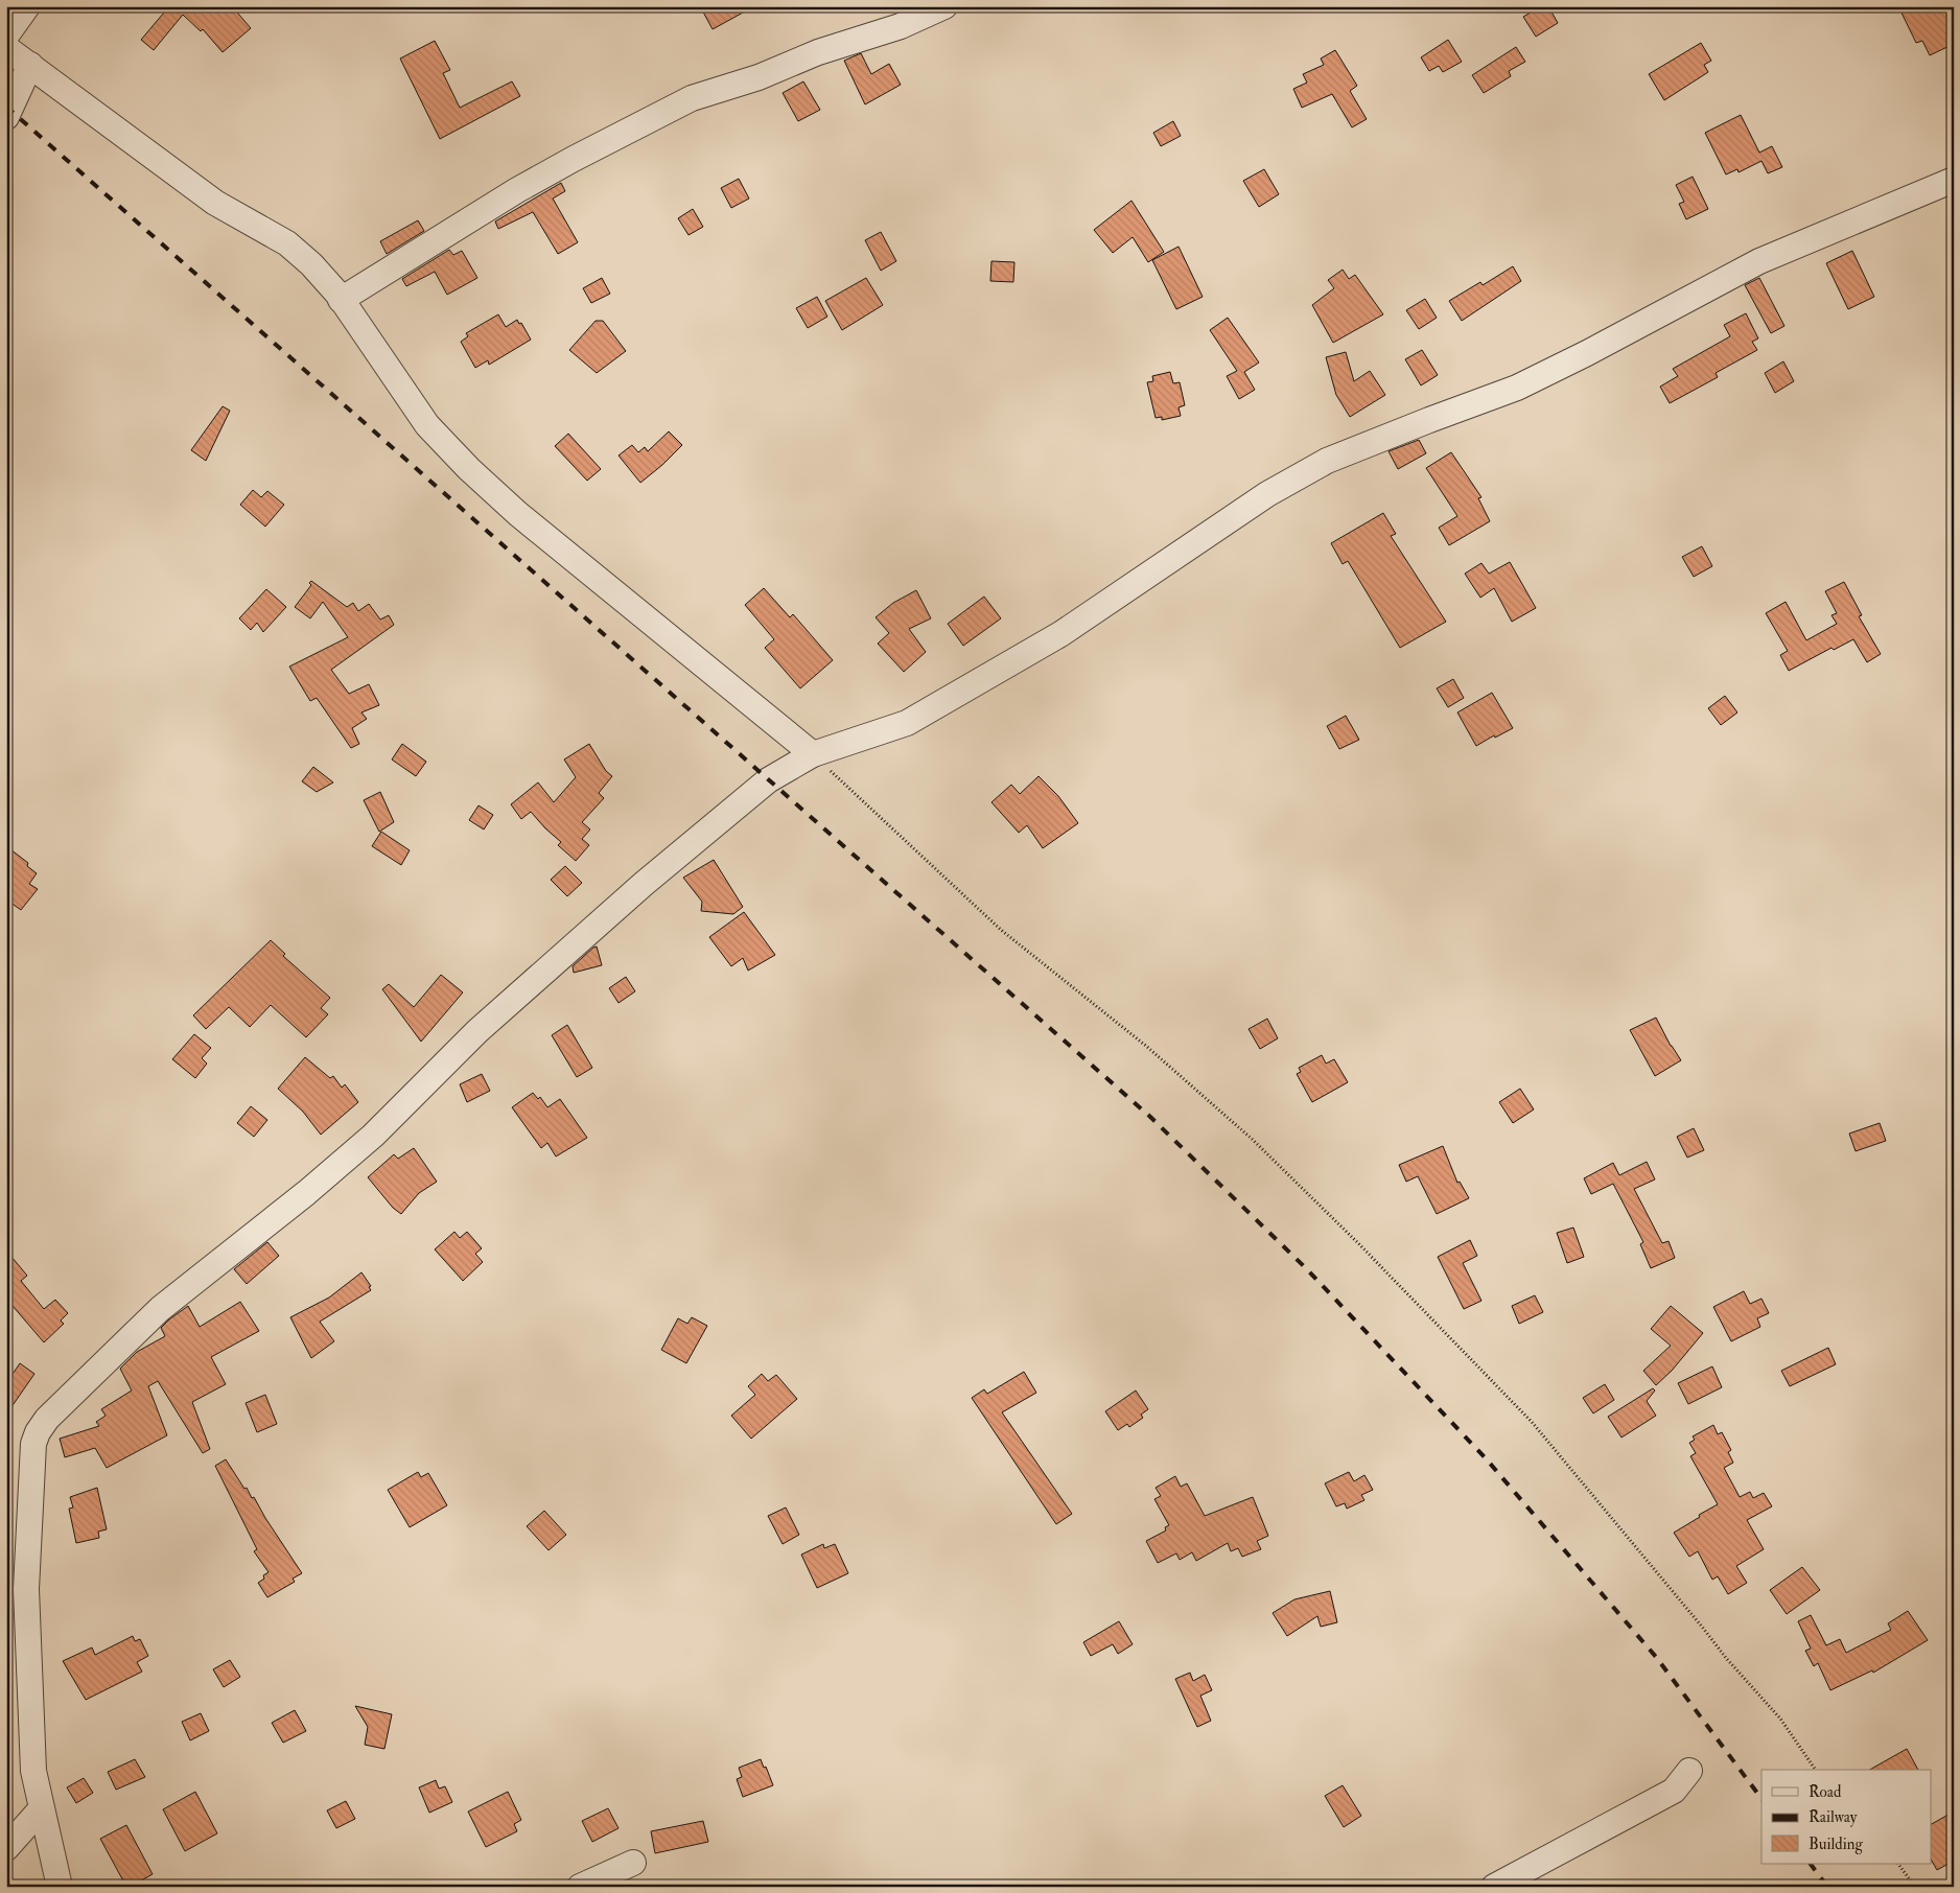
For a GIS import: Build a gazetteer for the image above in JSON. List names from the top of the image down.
{
  "legend": ["Road", "Railway", "Building"]
}
